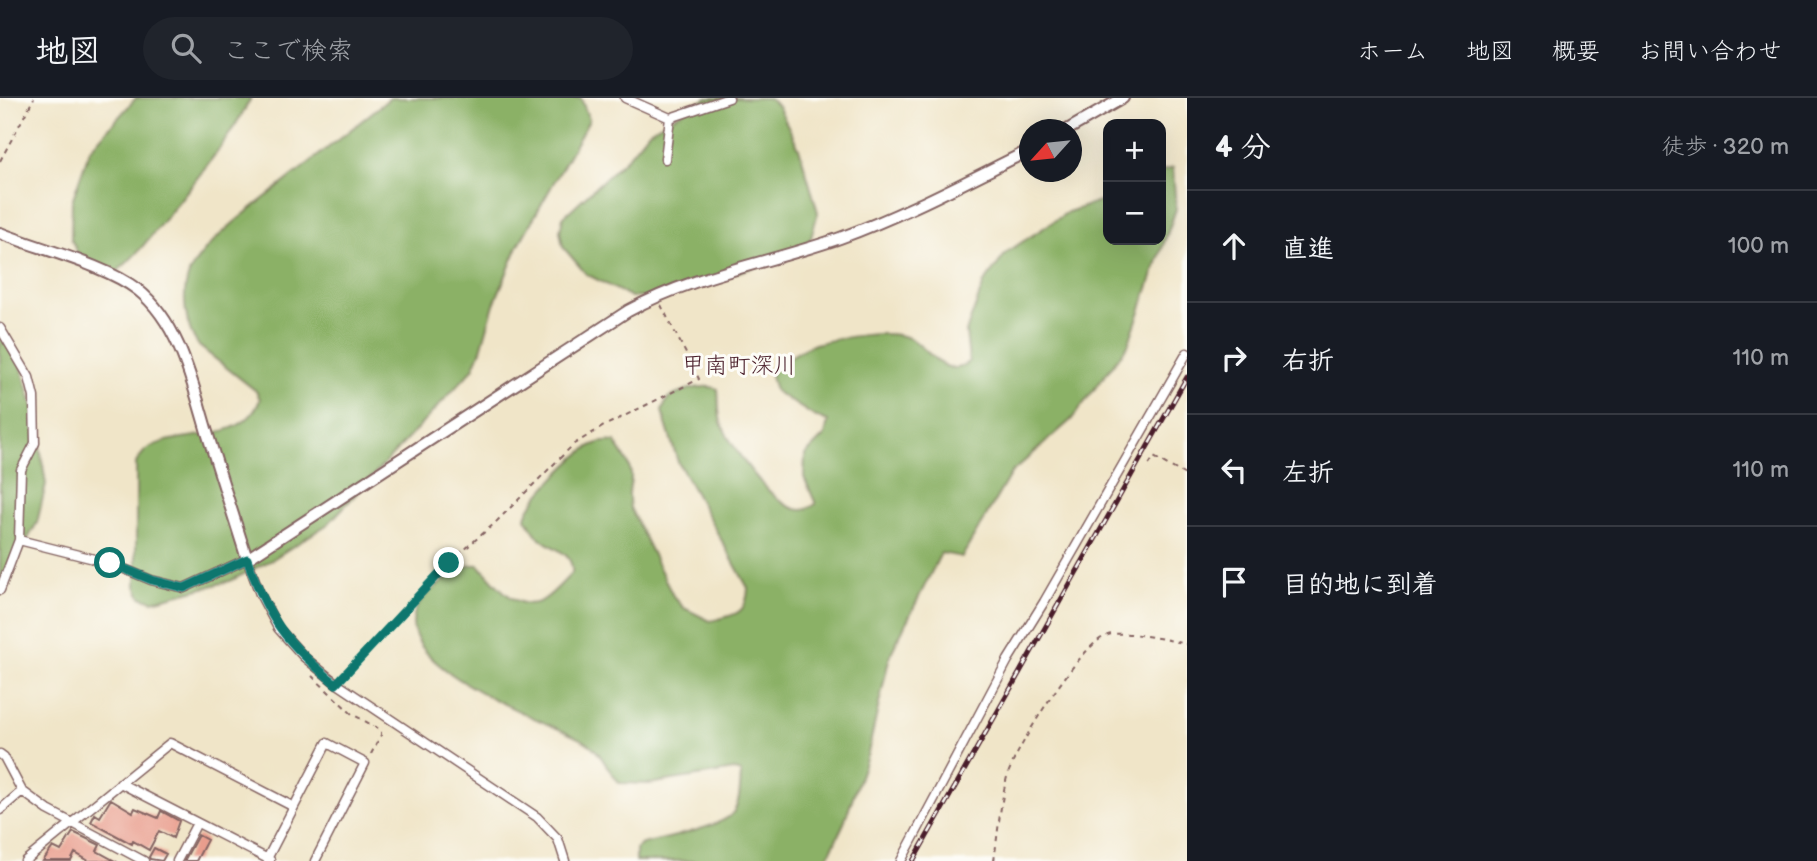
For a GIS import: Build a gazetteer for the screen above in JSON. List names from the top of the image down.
{
  "districts": ["甲南町深川"],
  "north": "bottom left",
  "page": {
    "header": "地図",
    "search": "ここで検索",
    "nav": [
      "ホーム",
      "地図",
      "概要",
      "お問い合わせ"
    ],
    "heading": ["4 分", "徒歩 · 320 m"],
    "map_buttons": ["+", "−"],
    "list": [
      ["直進", "100 m"],
      ["右折", "110 m"],
      ["左折", "110 m"],
      "目的地に到着"
    ]
  }
}
